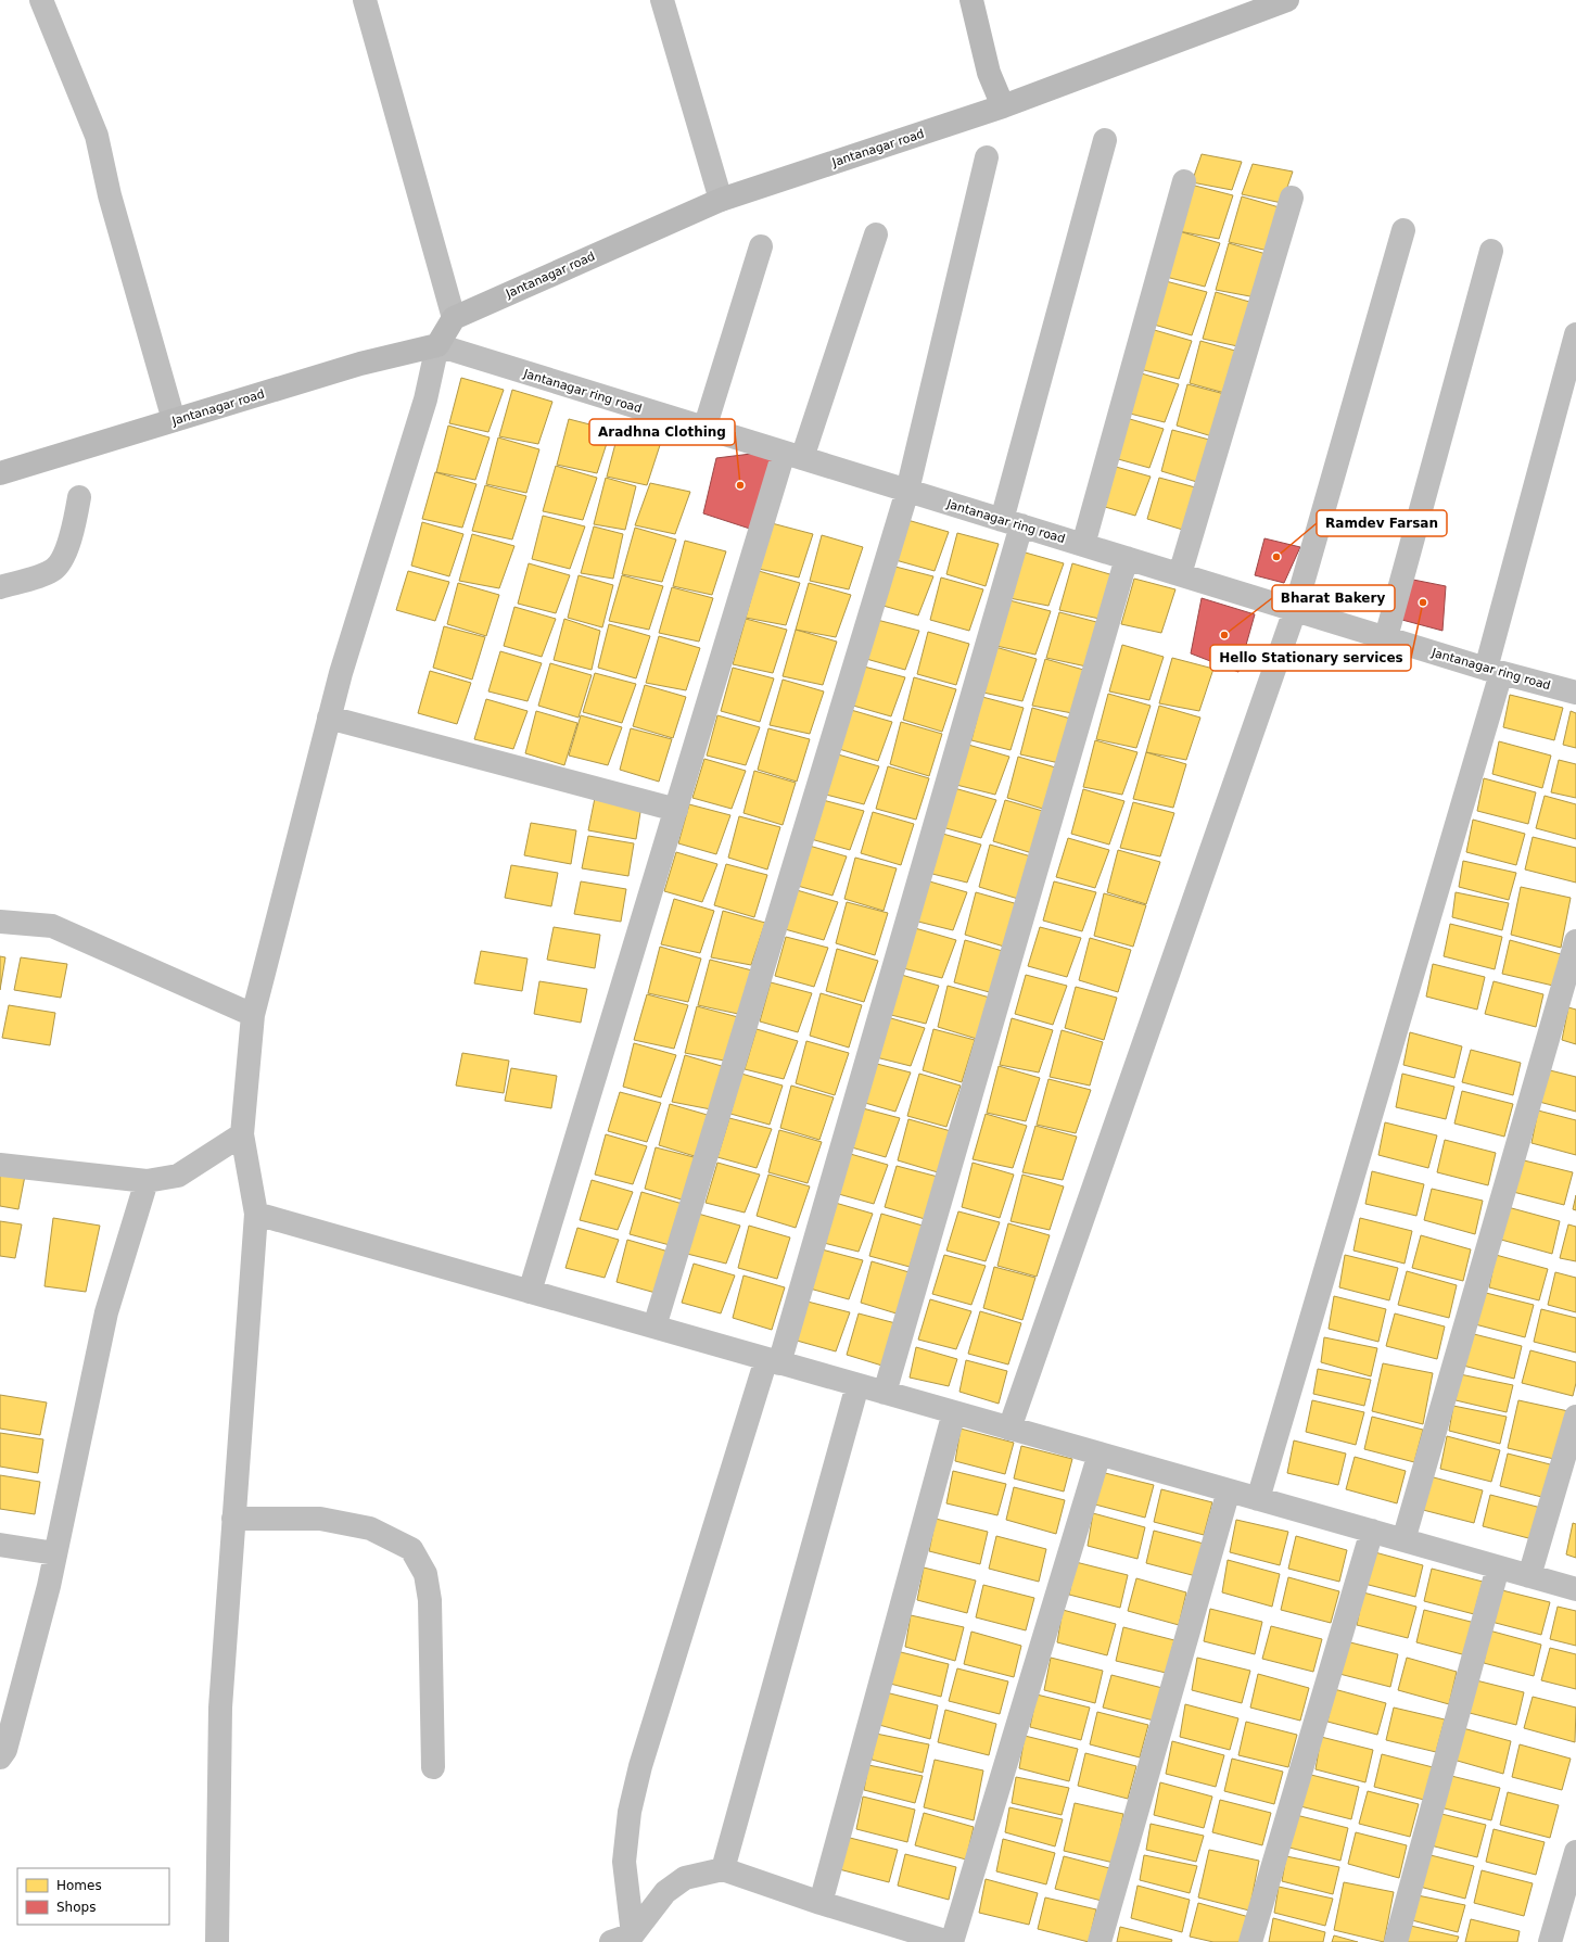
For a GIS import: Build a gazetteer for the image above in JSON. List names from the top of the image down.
{
  "streets": {
    "street": ["Jantanagar road", "Jantanagar ring road"]
  },
  "crossings": [
    ["Jantanagar road", "Jantanagar ring road"]
  ],
  "places": [
    "Aradhna Clothing",
    "Ramdev Farsan",
    "Hello Stationary services",
    "Bharat Bakery"
  ],
  "legend": ["Homes", "Shops"]
}
